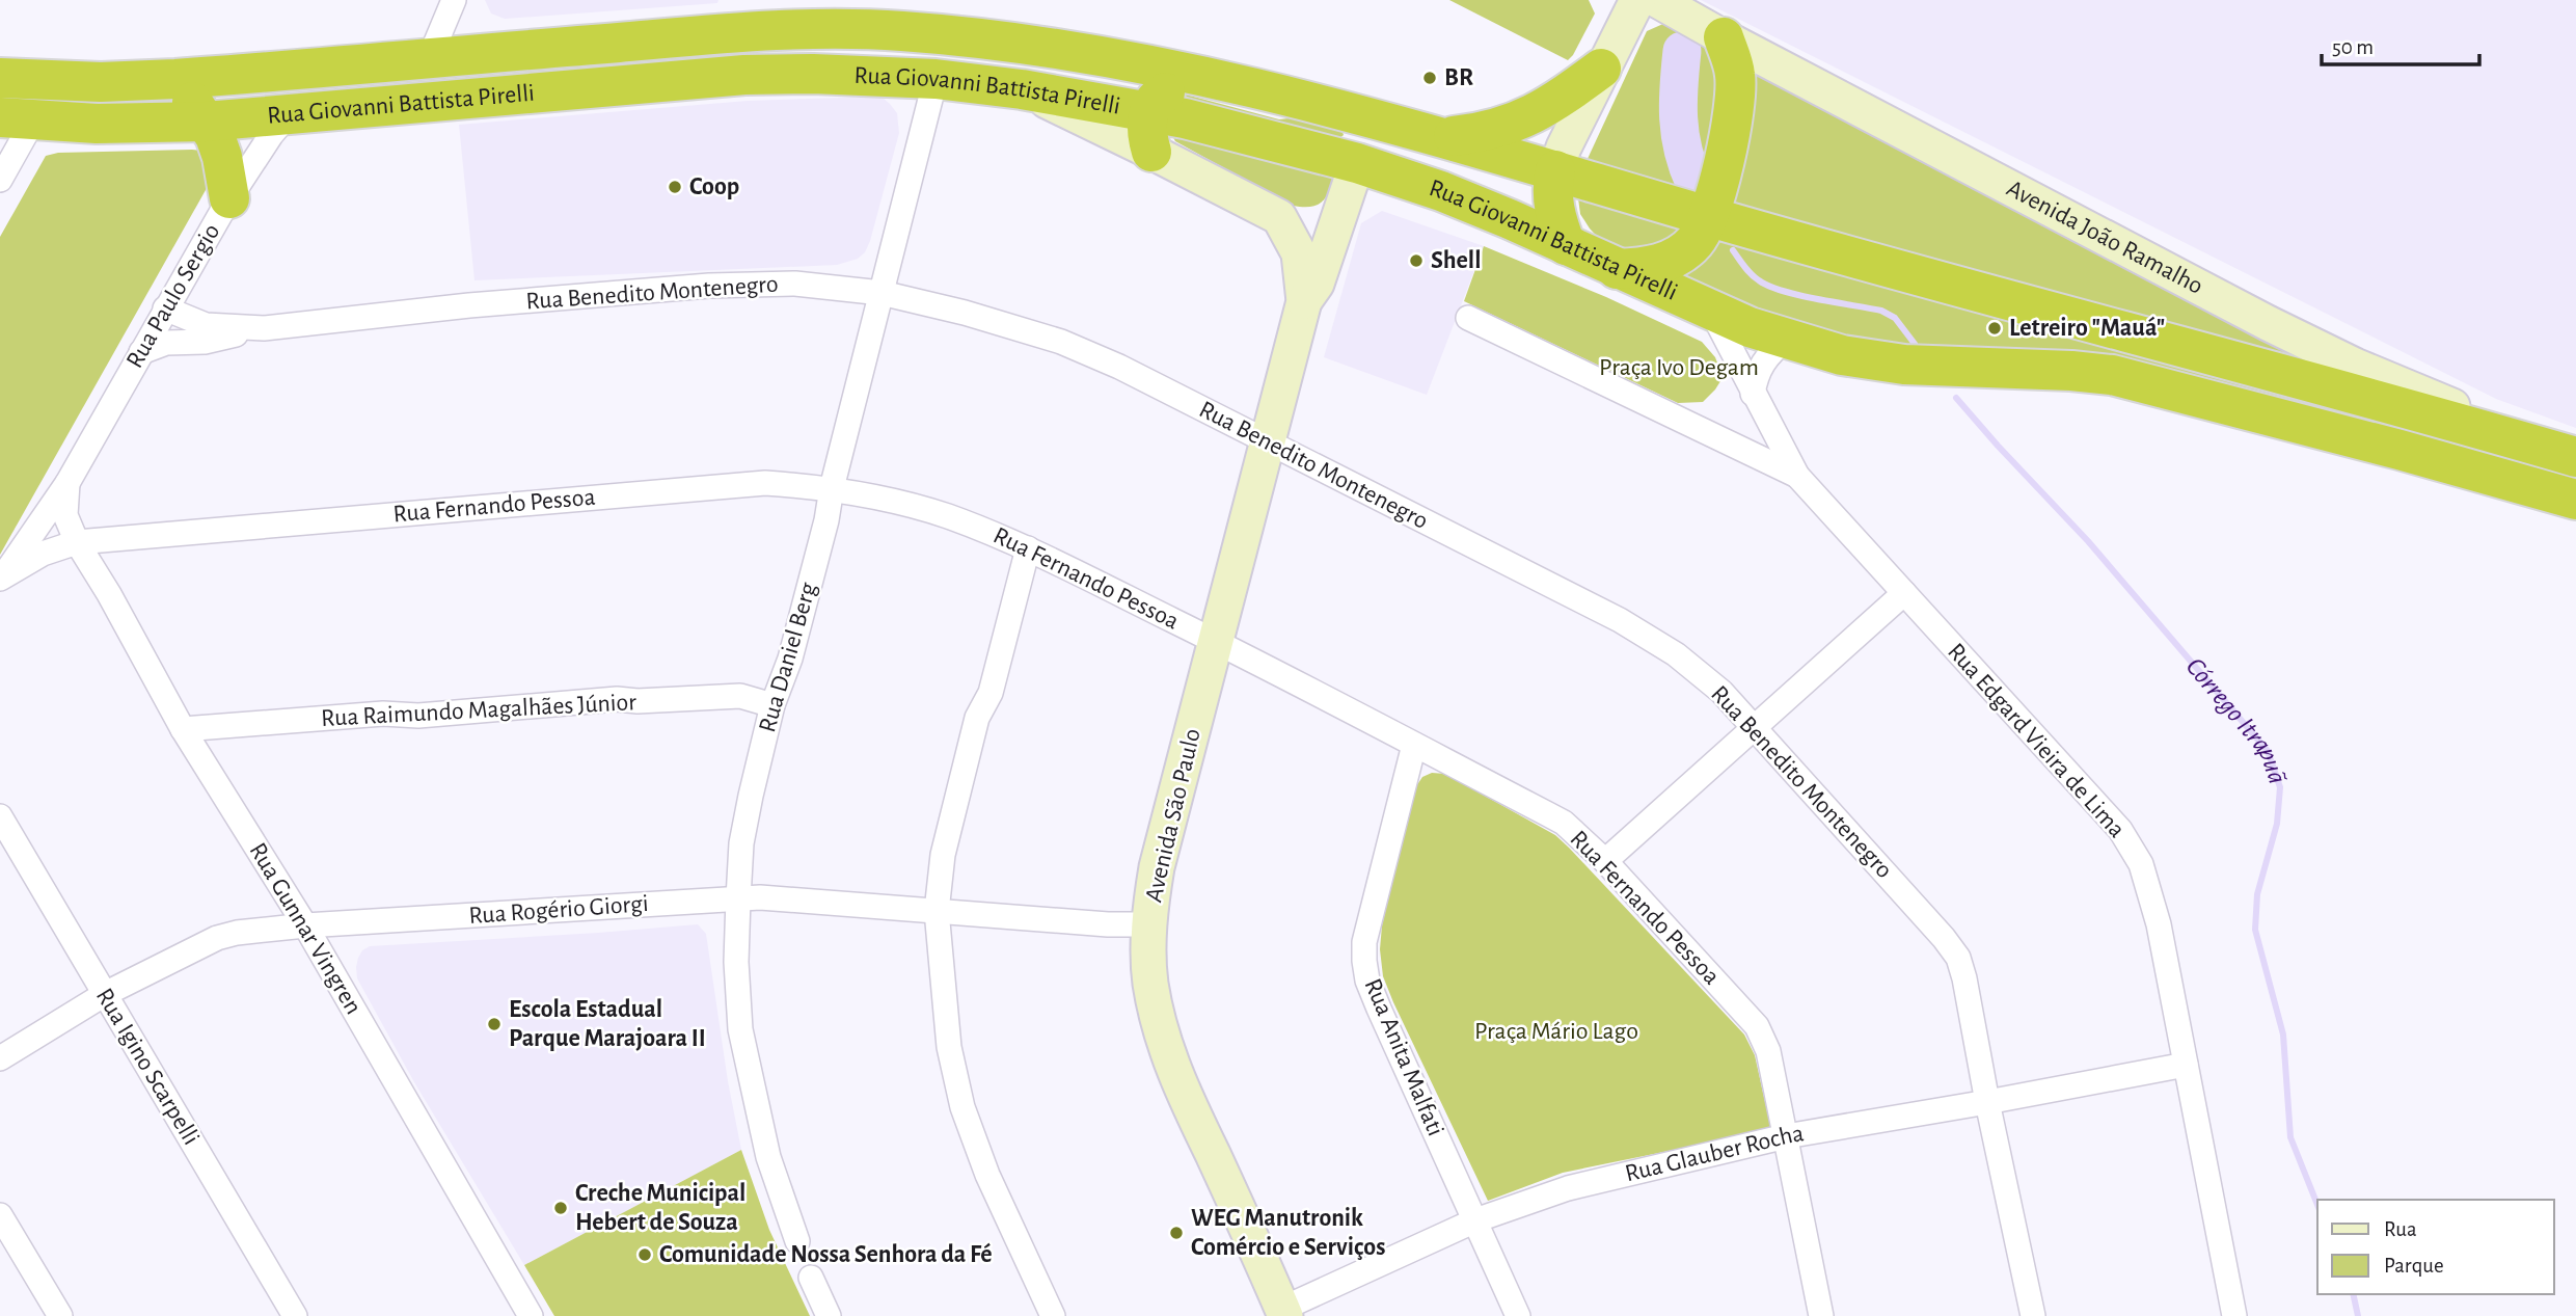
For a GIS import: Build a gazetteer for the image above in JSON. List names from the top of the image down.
{
  "streets": {
    "highway": ["Rua Giovanni Battista Pirelli", "Avenida João Ramalho"],
    "main road": ["Avenida São Paulo"],
    "street": [
      "Rua Benedito Montenegro",
      "Rua Paulo Sergio",
      "Rua Fernando Pessoa",
      "Rua Daniel Berg",
      "Rua Raimundo Magalhães Júnior",
      "Rua Edgard Vieira de Lima",
      "Rua Rogério Giorgi",
      "Rua Gunnar Vingren",
      "Rua Anita Malfati",
      "Rua Igino Scarpelli",
      "Rua Glauber Rocha"
    ]
  },
  "crossings": [
    ["Rua Giovanni Battista Pirelli", "Avenida João Ramalho"],
    ["Rua Giovanni Battista Pirelli", "Rua Paulo Sergio"],
    ["Rua Giovanni Battista Pirelli", "Rua Daniel Berg"],
    ["Rua Giovanni Battista Pirelli", "Rua Edgard Vieira de Lima"],
    ["Rua Giovanni Battista Pirelli", "Avenida São Paulo"],
    ["Rua Benedito Montenegro", "Rua Paulo Sergio"],
    ["Rua Benedito Montenegro", "Rua Daniel Berg"],
    ["Rua Benedito Montenegro", "Avenida São Paulo"],
    ["Rua Benedito Montenegro", "Rua Glauber Rocha"],
    ["Rua Paulo Sergio", "Rua Fernando Pessoa"],
    ["Rua Paulo Sergio", "Rua Gunnar Vingren"],
    ["Rua Fernando Pessoa", "Rua Daniel Berg"],
    ["Rua Fernando Pessoa", "Avenida São Paulo"],
    ["Rua Fernando Pessoa", "Rua Gunnar Vingren"],
    ["Rua Fernando Pessoa", "Rua Anita Malfati"],
    ["Rua Fernando Pessoa", "Rua Glauber Rocha"],
    ["Rua Daniel Berg", "Rua Raimundo Magalhães Júnior"],
    ["Rua Daniel Berg", "Rua Rogério Giorgi"],
    ["Rua Raimundo Magalhães Júnior", "Rua Gunnar Vingren"],
    ["Rua Edgard Vieira de Lima", "Rua Glauber Rocha"],
    ["Avenida São Paulo", "Rua Rogério Giorgi"],
    ["Avenida São Paulo", "Rua Glauber Rocha"],
    ["Rua Rogério Giorgi", "Rua Gunnar Vingren"],
    ["Rua Rogério Giorgi", "Rua Igino Scarpelli"],
    ["Rua Anita Malfati", "Rua Glauber Rocha"]
  ],
  "water": ["Córrego Itrapuã"],
  "parks": ["Praça Ivo Degam", "Praça Mário Lago"],
  "places": [
    "BR",
    "Coop",
    "Shell",
    "Letreiro \"Mauá\"",
    "Escola Estadual Parque Marajoara II",
    "Creche Municipal Hebert de Souza",
    "WEG Manutronik Comércio e Serviços",
    "Comunidade Nossa Senhora da Fé"
  ],
  "legend": ["Rua", "Parque"],
  "scale_bar": "50 m"
}
